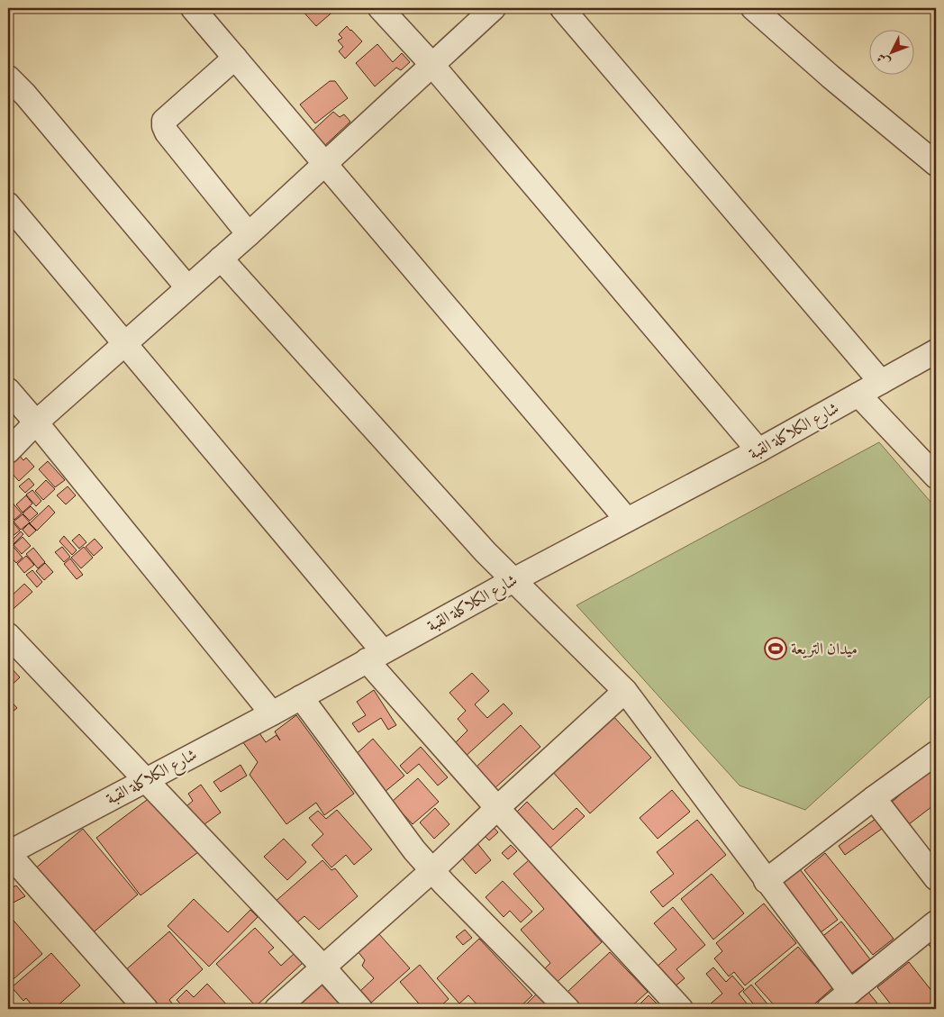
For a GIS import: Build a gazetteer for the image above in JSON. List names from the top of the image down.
{
  "streets": {
    "street": ["شارع الكلاكلة القبة"]
  },
  "places": {
    "sports": ["ميدان التريعة"]
  },
  "north": "bottom left"
}
